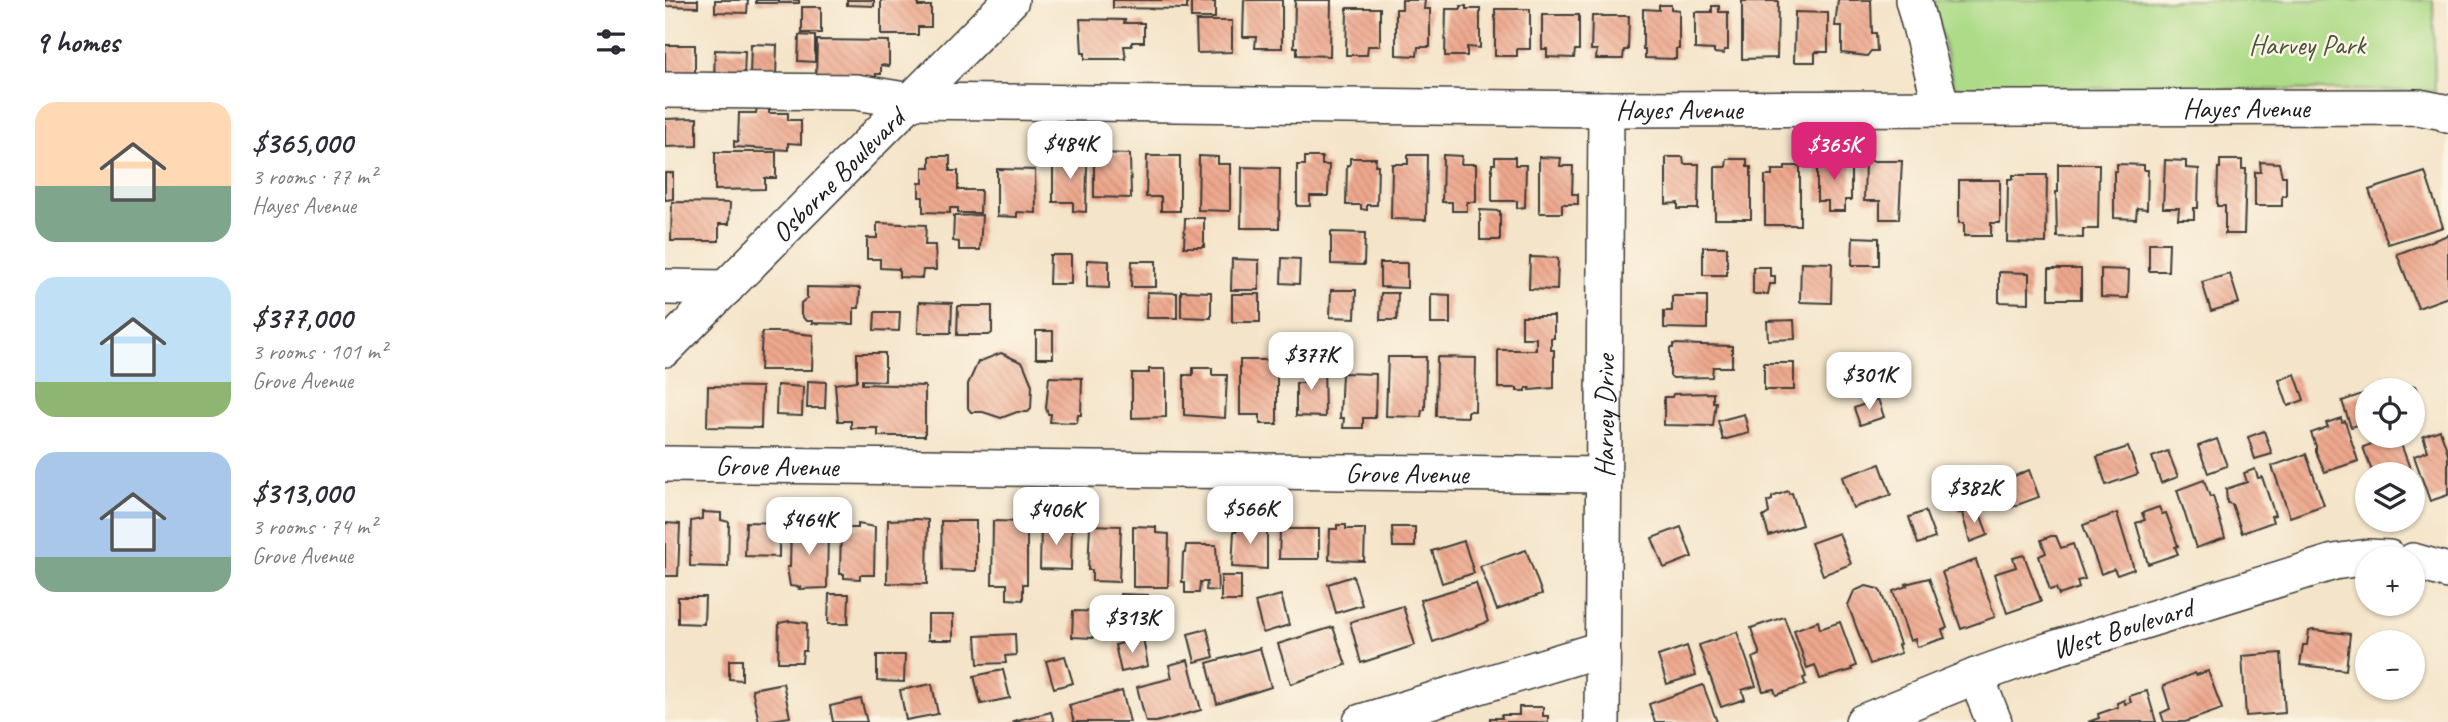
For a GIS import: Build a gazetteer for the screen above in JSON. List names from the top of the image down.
{
  "streets": {
    "street": [
      "Hayes Avenue",
      "Osborne Boulevard",
      "Harvey Drive",
      "Grove Avenue",
      "West Boulevard"
    ]
  },
  "crossings": [
    ["Hayes Avenue", "Osborne Boulevard"],
    ["Hayes Avenue", "Harvey Drive"],
    ["Harvey Drive", "Grove Avenue"]
  ],
  "parks": ["Harvey Park"],
  "page": {
    "heading": "9 homes",
    "list": [
      {
        "name": "$365,000",
        "note": "3 rooms · 77 m² · Hayes Avenue"
      },
      {
        "name": "$377,000",
        "note": "3 rooms · 101 m² · Grove Avenue"
      },
      {
        "name": "$313,000",
        "note": "3 rooms · 74 m² · Grove Avenue"
      }
    ],
    "price": [
      "$484K",
      "$365K",
      "$377K",
      "$301K",
      "$382K",
      "$566K",
      "$406K",
      "$464K",
      "$313K"
    ],
    "map_buttons": ["+", "−"]
  }
}
